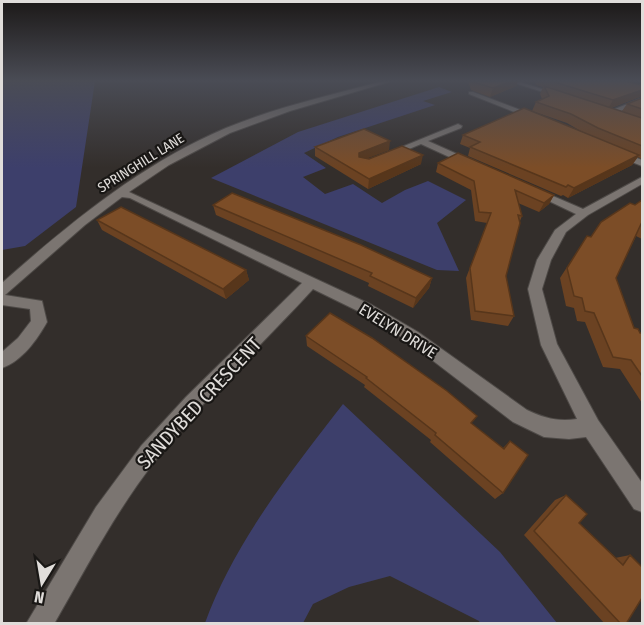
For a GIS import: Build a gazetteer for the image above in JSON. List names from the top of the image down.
{
  "streets": {
    "street": ["SPRINGHILL LANE", "EVELYN DRIVE", "SANDYBED CRESCENT"]
  },
  "crossings": [
    ["SPRINGHILL LANE", "EVELYN DRIVE"],
    ["EVELYN DRIVE", "SANDYBED CRESCENT"]
  ],
  "north": "bottom"
}
